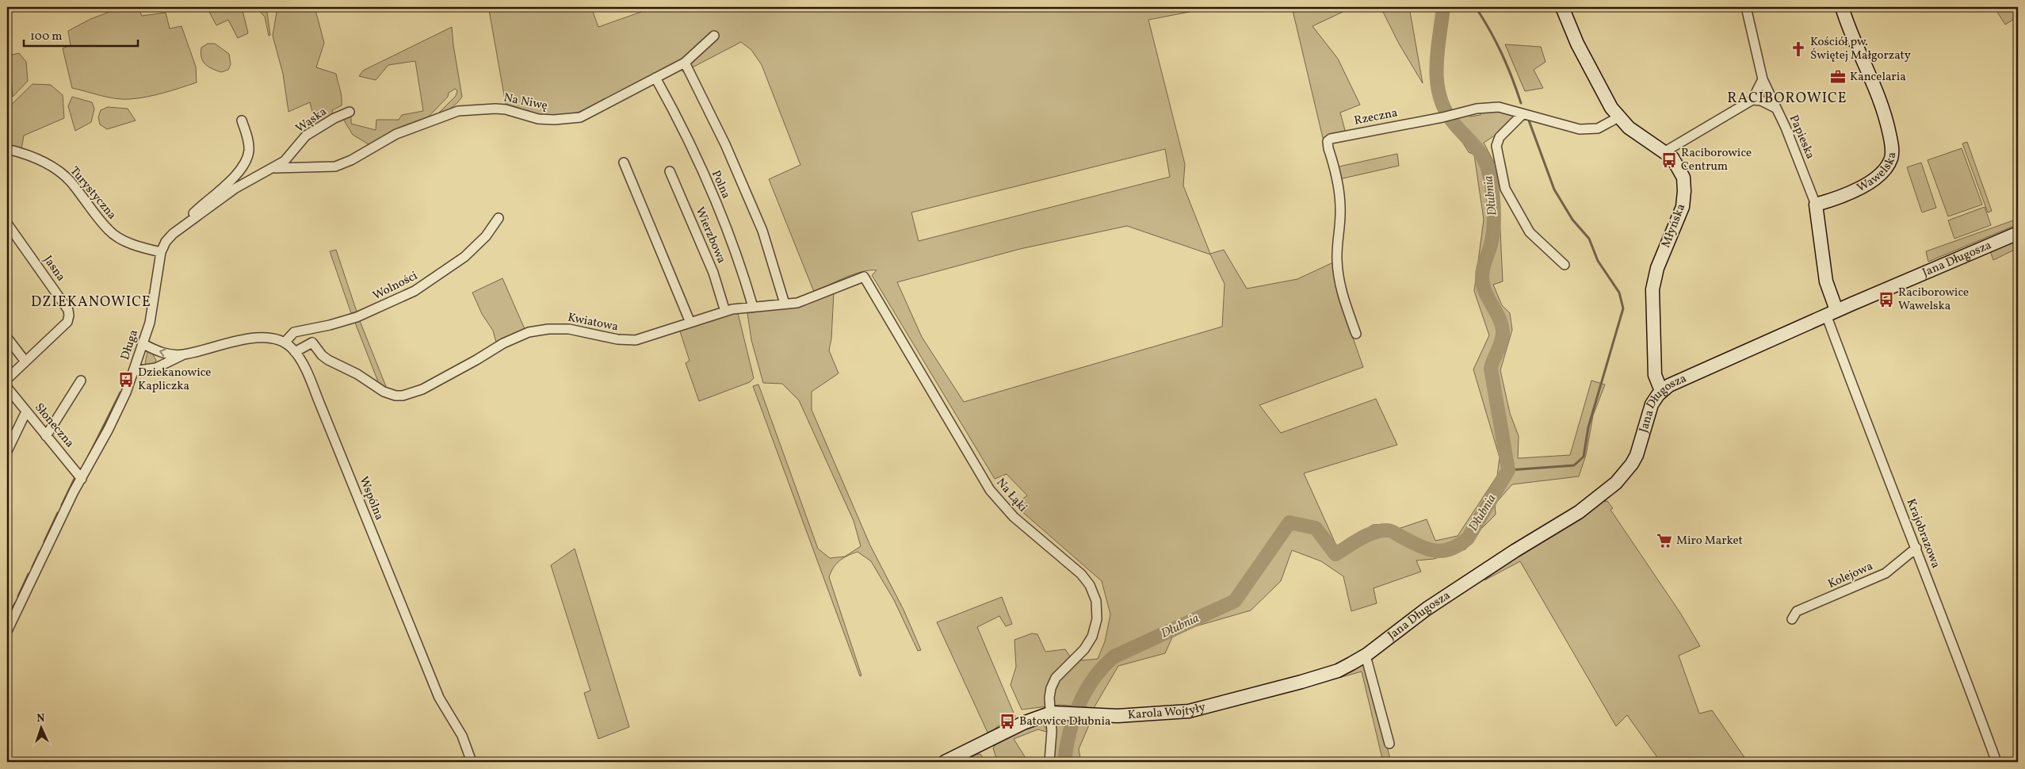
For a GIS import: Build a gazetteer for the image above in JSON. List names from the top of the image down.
{
  "streets": {
    "street": [
      "Na Niwę",
      "Rzeczna",
      "Wąska",
      "Papieska",
      "Wawelska",
      "Polna",
      "Turystyczna",
      "Młyńska",
      "Wierzbowa",
      "Jana Długosza",
      "Jasna",
      "Wolności",
      "Kwiatowa",
      "Długa",
      "Słoneczna",
      "Na Łąki",
      "Wspólna",
      "Krajobrazowa",
      "Kolejowa",
      "Karola Wojtyły"
    ]
  },
  "crossings": [
    ["Na Niwę", "Wąska"],
    ["Na Niwę", "Polna"],
    ["Na Niwę", "Długa"],
    ["Rzeczna", "Młyńska"],
    ["Wąska", "Długa"],
    ["Papieska", "Wawelska"],
    ["Polna", "Kwiatowa"],
    ["Turystyczna", "Długa"],
    ["Młyńska", "Jana Długosza"],
    ["Wierzbowa", "Kwiatowa"],
    ["Jana Długosza", "Krajobrazowa"],
    ["Jana Długosza", "Karola Wojtyły"],
    ["Wolności", "Wspólna"],
    ["Kwiatowa", "Na Łąki"],
    ["Kwiatowa", "Wspólna"],
    ["Długa", "Słoneczna"],
    ["Długa", "Wspólna"],
    ["Na Łąki", "Karola Wojtyły"],
    ["Krajobrazowa", "Kolejowa"]
  ],
  "districts": ["RACIBOROWICE", "DZIEKANOWICE"],
  "water": ["Dłubnia"],
  "places": {
    "church": ["Kościół pw. Świętej Małgorzaty"],
    "office": ["Kancelaria"],
    "bus stop": [
      "Raciborowice Centrum",
      "Raciborowice Wawelska",
      "Dziekanowice Kapliczka",
      "Batowice Dłubnia"
    ],
    "supermarket": ["Miro Market"]
  },
  "scale_bar": "100 m",
  "north": "top"
}
